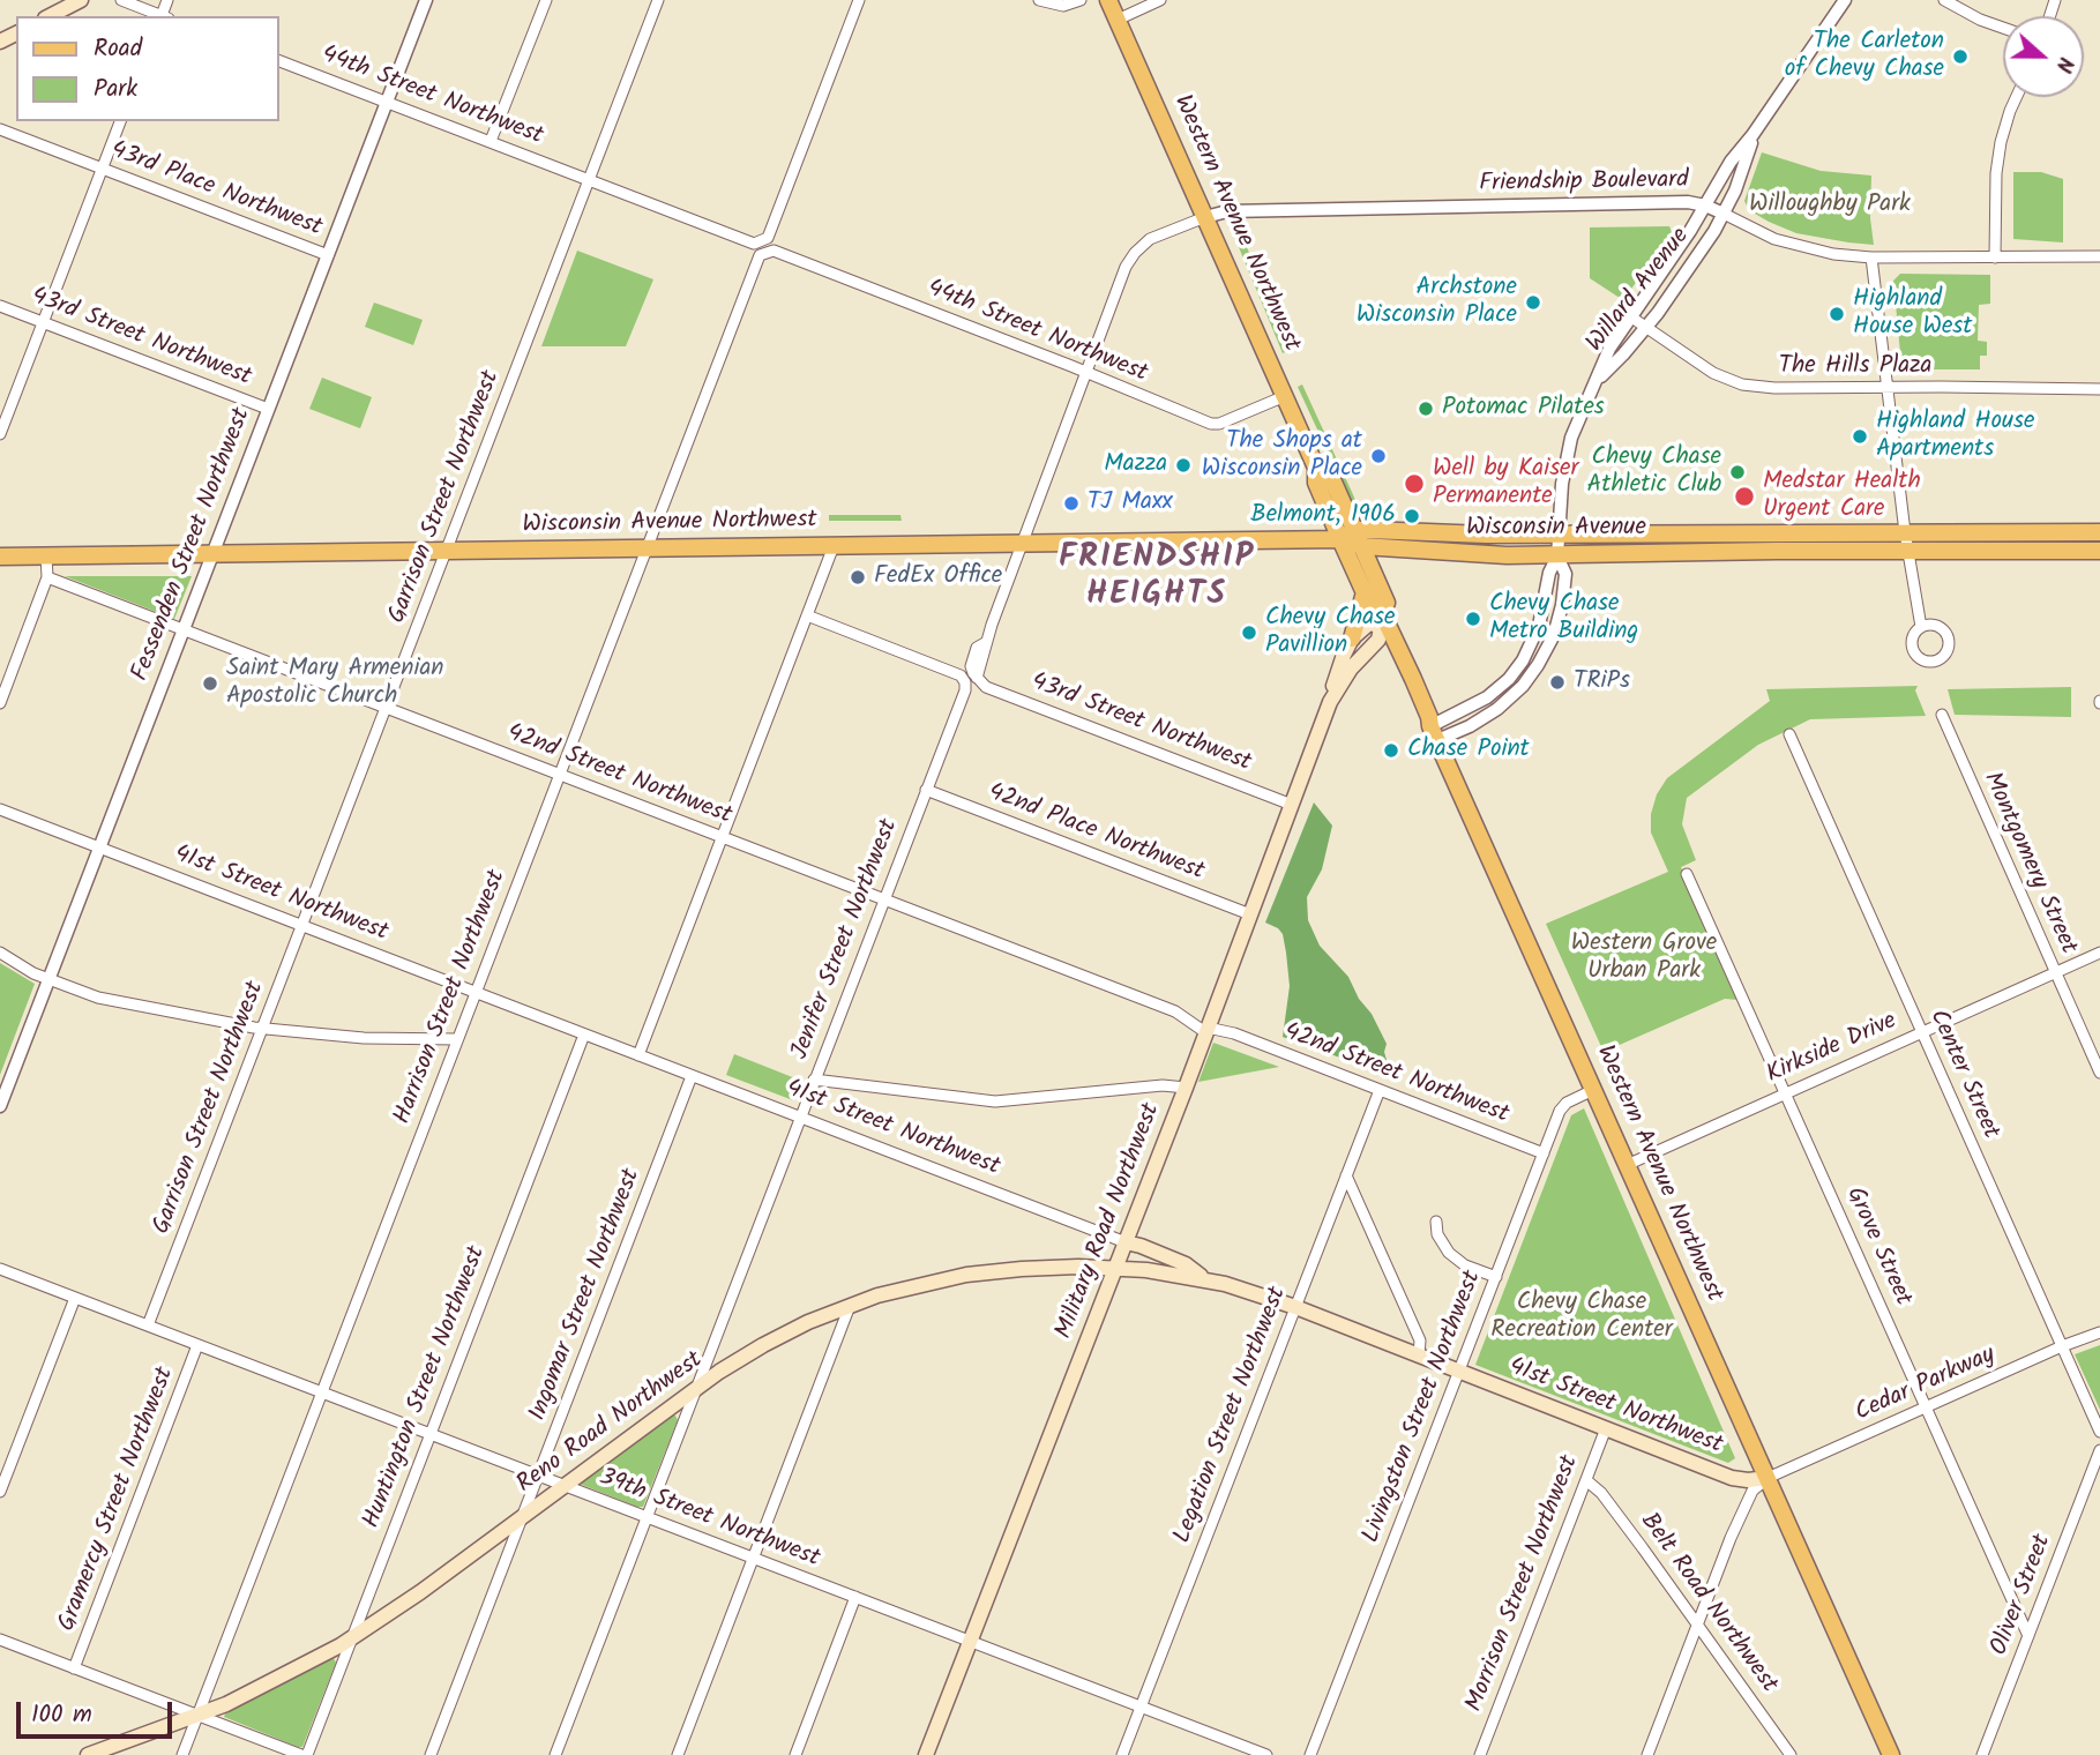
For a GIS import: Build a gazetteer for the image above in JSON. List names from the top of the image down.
{
  "streets": {
    "main road": [
      "Western Avenue Northwest",
      "Wisconsin Avenue Northwest",
      "Wisconsin Avenue",
      "41st Street Northwest",
      "Military Road Northwest",
      "Reno Road Northwest"
    ],
    "street": [
      "44th Street Northwest",
      "Friendship Boulevard",
      "43rd Place Northwest",
      "Willard Avenue",
      "43rd Street Northwest",
      "The Hills Plaza",
      "Garrison Street Northwest",
      "Fessenden Street Northwest",
      "42nd Street Northwest",
      "42nd Place Northwest",
      "Montgomery Street",
      "Jenifer Street Northwest",
      "Harrison Street Northwest",
      "Kirkside Drive",
      "Center Street",
      "Grove Street",
      "Ingomar Street Northwest",
      "Cedar Parkway",
      "Huntington Street Northwest",
      "Livingston Street Northwest",
      "Legation Street Northwest",
      "Gramercy Street Northwest",
      "39th Street Northwest",
      "Morrison Street Northwest",
      "Oliver Street",
      "Belt Road Northwest"
    ]
  },
  "crossings": [
    ["44th Street Northwest", "Western Avenue Northwest"],
    ["44th Street Northwest", "Garrison Street Northwest"],
    ["44th Street Northwest", "Fessenden Street Northwest"],
    ["44th Street Northwest", "Harrison Street Northwest"],
    ["Friendship Boulevard", "Western Avenue Northwest"],
    ["Friendship Boulevard", "Willard Avenue"],
    ["43rd Place Northwest", "Fessenden Street Northwest"],
    ["Western Avenue Northwest", "Wisconsin Avenue Northwest"],
    ["Western Avenue Northwest", "Wisconsin Avenue"],
    ["Western Avenue Northwest", "41st Street Northwest"],
    ["Western Avenue Northwest", "Kirkside Drive"],
    ["Western Avenue Northwest", "Military Road Northwest"],
    ["Western Avenue Northwest", "Cedar Parkway"],
    ["Western Avenue Northwest", "Livingston Street Northwest"],
    ["Willard Avenue", "The Hills Plaza"],
    ["Willard Avenue", "Wisconsin Avenue"],
    ["43rd Street Northwest", "Wisconsin Avenue Northwest"],
    ["43rd Street Northwest", "Fessenden Street Northwest"],
    ["43rd Street Northwest", "Military Road Northwest"],
    ["Garrison Street Northwest", "Wisconsin Avenue Northwest"],
    ["Garrison Street Northwest", "42nd Street Northwest"],
    ["Garrison Street Northwest", "41st Street Northwest"],
    ["Garrison Street Northwest", "39th Street Northwest"],
    ["Wisconsin Avenue Northwest", "Wisconsin Avenue"],
    ["Wisconsin Avenue Northwest", "Fessenden Street Northwest"],
    ["Wisconsin Avenue Northwest", "Harrison Street Northwest"],
    ["Fessenden Street Northwest", "42nd Street Northwest"],
    ["Fessenden Street Northwest", "41st Street Northwest"],
    ["42nd Street Northwest", "Jenifer Street Northwest"],
    ["42nd Street Northwest", "Harrison Street Northwest"],
    ["42nd Street Northwest", "Military Road Northwest"],
    ["42nd Street Northwest", "Livingston Street Northwest"],
    ["42nd Street Northwest", "Legation Street Northwest"],
    ["42nd Place Northwest", "Jenifer Street Northwest"],
    ["42nd Place Northwest", "Military Road Northwest"],
    ["Montgomery Street", "Kirkside Drive"],
    ["41st Street Northwest", "Jenifer Street Northwest"],
    ["41st Street Northwest", "Harrison Street Northwest"],
    ["41st Street Northwest", "Military Road Northwest"],
    ["41st Street Northwest", "Ingomar Street Northwest"],
    ["41st Street Northwest", "Cedar Parkway"],
    ["41st Street Northwest", "Huntington Street Northwest"],
    ["41st Street Northwest", "Livingston Street Northwest"],
    ["41st Street Northwest", "Legation Street Northwest"],
    ["41st Street Northwest", "Reno Road Northwest"],
    ["41st Street Northwest", "Morrison Street Northwest"],
    ["Jenifer Street Northwest", "Reno Road Northwest"],
    ["Jenifer Street Northwest", "39th Street Northwest"],
    ["Harrison Street Northwest", "Reno Road Northwest"],
    ["Harrison Street Northwest", "39th Street Northwest"],
    ["Kirkside Drive", "Center Street"],
    ["Kirkside Drive", "Grove Street"],
    ["Center Street", "Cedar Parkway"],
    ["Military Road Northwest", "Reno Road Northwest"],
    ["Military Road Northwest", "39th Street Northwest"],
    ["Grove Street", "Cedar Parkway"],
    ["Grove Street", "Oliver Street"],
    ["Ingomar Street Northwest", "Reno Road Northwest"],
    ["Ingomar Street Northwest", "39th Street Northwest"],
    ["Huntington Street Northwest", "Reno Road Northwest"],
    ["Huntington Street Northwest", "39th Street Northwest"],
    ["Legation Street Northwest", "39th Street Northwest"],
    ["Reno Road Northwest", "39th Street Northwest"],
    ["Gramercy Street Northwest", "39th Street Northwest"],
    ["Morrison Street Northwest", "Belt Road Northwest"]
  ],
  "districts": ["FRIENDSHIP HEIGHTS"],
  "parks": ["Willoughby Park", "Western Grove Urban Park", "Chevy Chase Recreation Center"],
  "places": [
    "The Carleton of Chevy Chase",
    "Archstone Wisconsin Place",
    "Highland House West",
    "Potomac Pilates",
    "Highland House Apartments",
    "The Shops at Wisconsin Place",
    "Mazza",
    "Chevy Chase Athletic Club",
    "Well by Kaiser Permanente",
    "Medstar Health Urgent Care",
    "TJ Maxx",
    "Belmont, 1906",
    "FedEx Office",
    "Chevy Chase Metro Building",
    "Chevy Chase Pavillion",
    "TRiPs",
    "Saint Mary Armenian Apostolic Church",
    "Chase Point"
  ],
  "legend": ["Road", "Park"],
  "scale_bar": "100 m",
  "north": "right"
}
